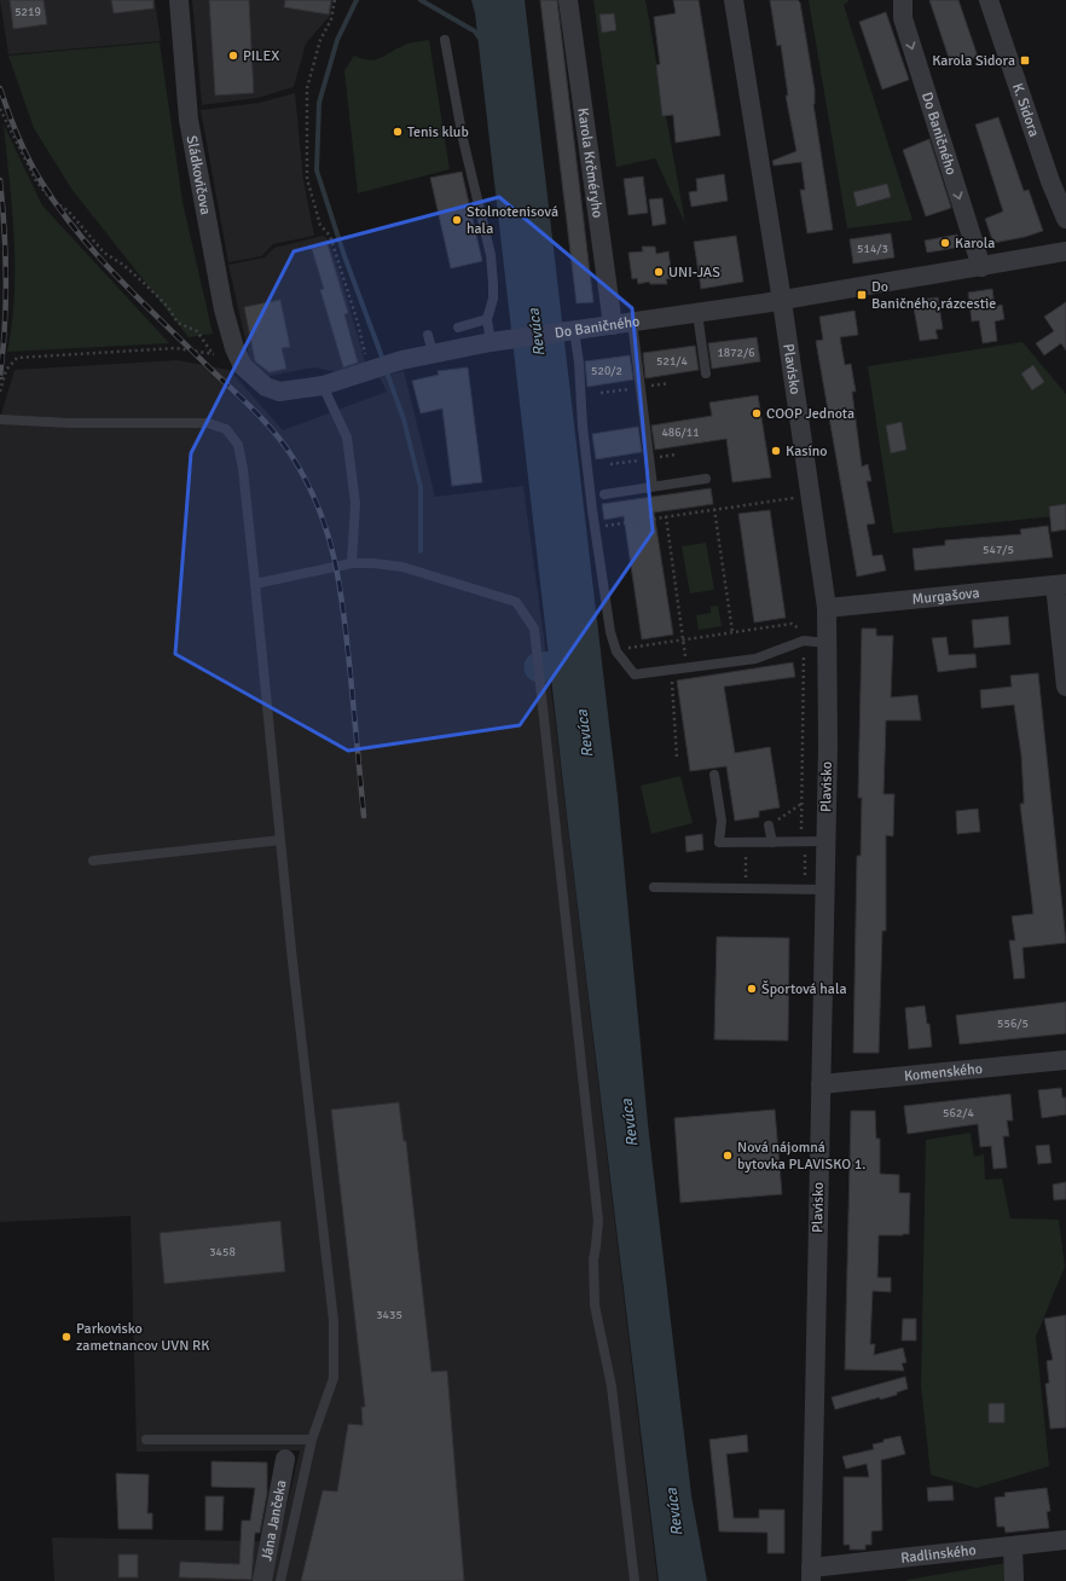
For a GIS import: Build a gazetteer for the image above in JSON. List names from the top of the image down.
{
  "streets": {
    "street": [
      "K. Sidora",
      "Do Baničného",
      "Karola Krčméryho",
      "Sládkovičova",
      "Plavisko",
      "Murgašova",
      "Komenského",
      "Jána Jančeka",
      "Radlinského"
    ]
  },
  "crossings": [
    ["Do Baničného", "Karola Krčméryho"],
    ["Do Baničného", "Sládkovičova"],
    ["Do Baničného", "Plavisko"],
    ["Plavisko", "Murgašova"],
    ["Plavisko", "Komenského"],
    ["Plavisko", "Radlinského"]
  ],
  "water": ["Revúca"],
  "places": {
    "other": [
      "PILEX",
      "Tenis klub",
      "Stolnotenisová hala",
      "Karola",
      "UNI-JAS",
      "COOP Jednota",
      "Kasíno",
      "Športová hala",
      "Nová nájomná bytovka PLAVISKO 1.",
      "Parkovisko zametnancov UVN RK"
    ],
    "transit": ["Karola Sidora", "Do Baničného,rázcestie"]
  },
  "house_numbers": [
    "5219",
    "514/3",
    "1872/6",
    "521/4",
    "520/2",
    "486/11",
    "547/5",
    "556/5",
    "562/4",
    "3458",
    "3435"
  ]
}
